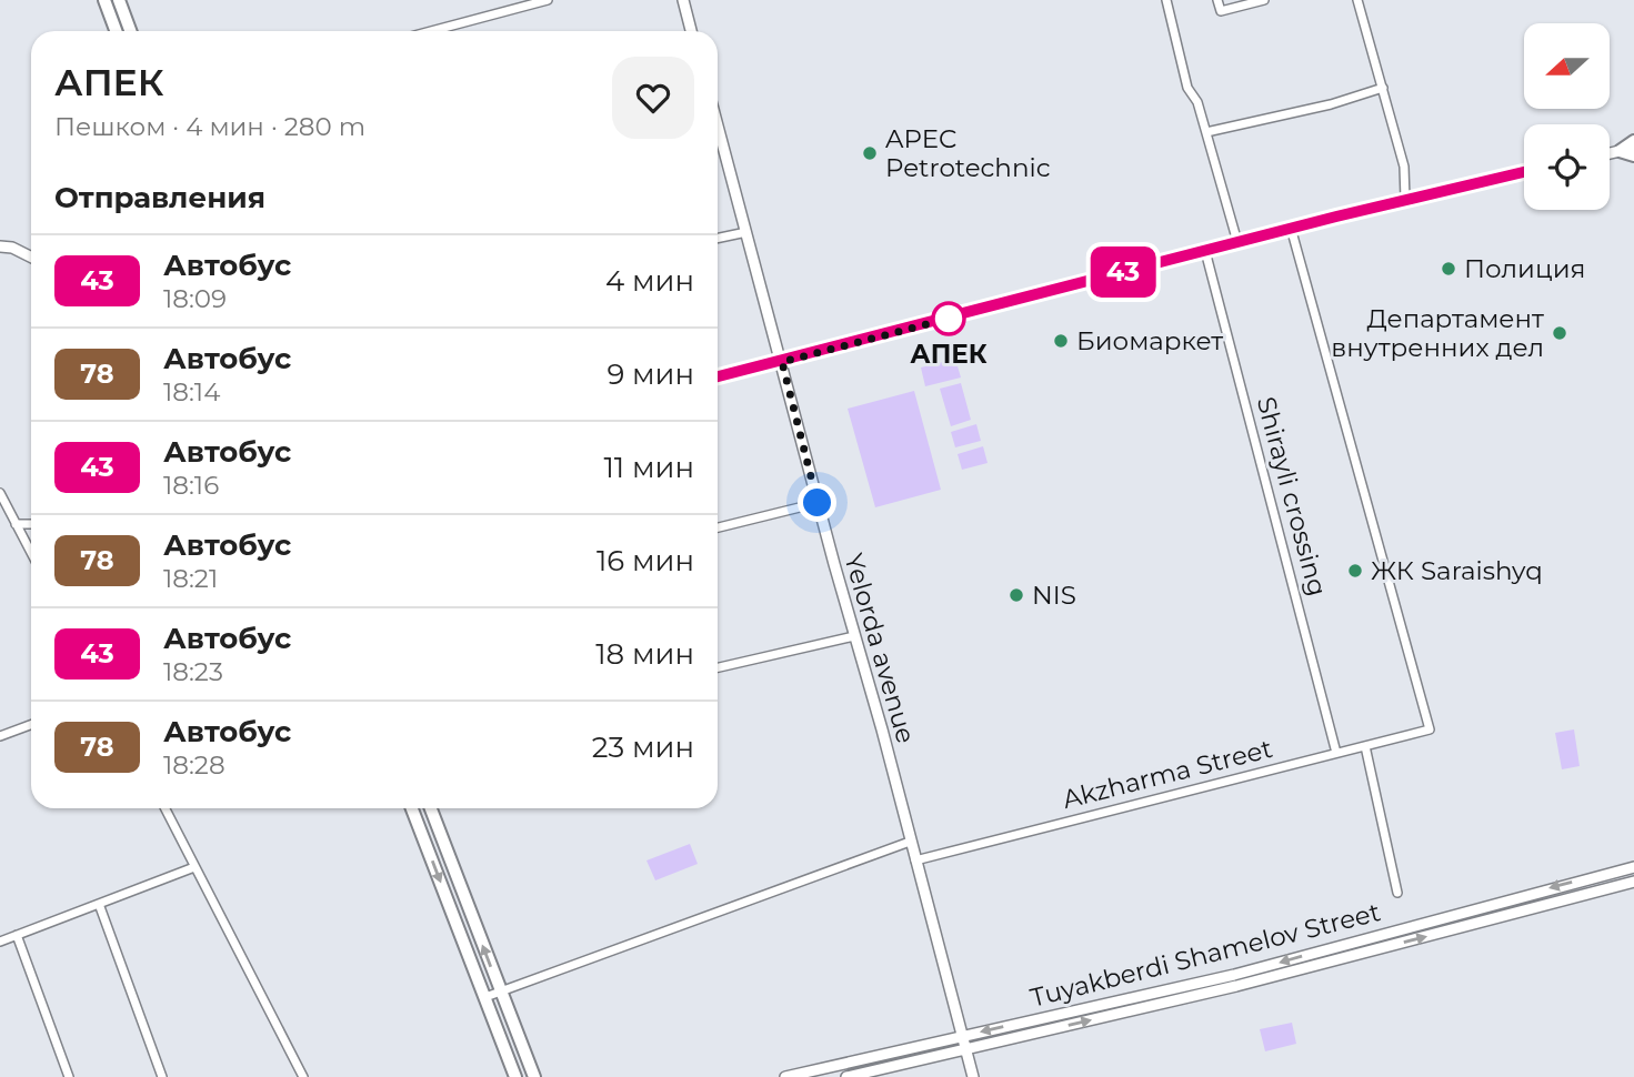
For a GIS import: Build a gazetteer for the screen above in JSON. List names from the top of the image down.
{
  "streets": {
    "street": [
      "Shirayli crossing",
      "Yelorda avenue",
      "Akzharma Street",
      "Tuyakberdi Shamelov Street"
    ]
  },
  "crossings": [
    ["Shirayli crossing", "Akzharma Street"],
    ["Yelorda avenue", "Akzharma Street"],
    ["Yelorda avenue", "Tuyakberdi Shamelov Street"]
  ],
  "places": [
    "APEC Petrotechnic",
    "Полиция",
    "АПЕК",
    "Департамент внутренних дел",
    "Биомаркет",
    "ЖК Saraishyq",
    "NIS"
  ],
  "lines": ["bus line 43"],
  "north": "left",
  "page": {
    "on_map": "43",
    "heading": [
      ["АПЕК", "Пешком · 4 мин · 280 m"],
      "Отправления"
    ],
    "list": [
      {
        "mark": "43",
        "name": "Автобус",
        "note": "18:09",
        "value": "4 мин"
      },
      {
        "mark": "78",
        "name": "Автобус",
        "note": "18:14",
        "value": "9 мин"
      },
      {
        "mark": "43",
        "name": "Автобус",
        "note": "18:16",
        "value": "11 мин"
      },
      {
        "mark": "78",
        "name": "Автобус",
        "note": "18:21",
        "value": "16 мин"
      },
      {
        "mark": "43",
        "name": "Автобус",
        "note": "18:23",
        "value": "18 мин"
      },
      {
        "mark": "78",
        "name": "Автобус",
        "note": "18:28",
        "value": "23 мин"
      }
    ]
  }
}
